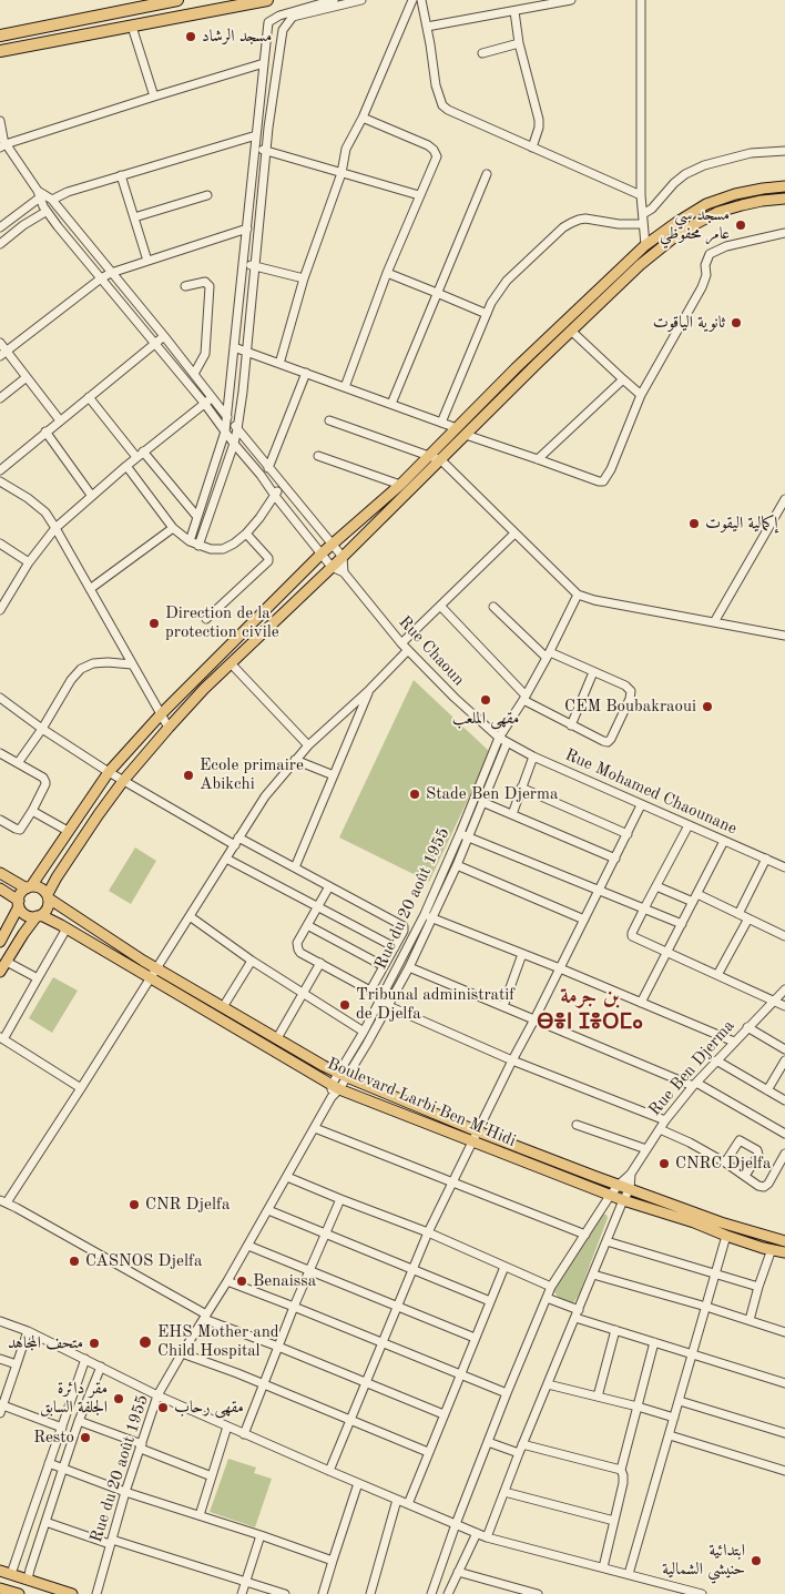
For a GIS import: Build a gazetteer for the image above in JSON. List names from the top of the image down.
{
  "streets": {
    "main road": ["Boulevard Larbi Ben M'Hidi"],
    "street": [
      "Rue Chaoun",
      "Rue Mohamed Chaounane",
      "Rue du 20 août 1955",
      "Rue Ben Djerma"
    ]
  },
  "crossings": [
    ["Rue Chaoun", "Rue Mohamed Chaounane"],
    ["Rue Chaoun", "Rue du 20 août 1955"],
    ["Rue Mohamed Chaounane", "Rue du 20 août 1955"],
    ["Rue du 20 août 1955", "Boulevard Larbi Ben M'Hidi"],
    ["Rue Ben Djerma", "Boulevard Larbi Ben M'Hidi"]
  ],
  "districts": ["بن جرمة ⴱⴻⵏ ⵊⴻⵔⵎⴰ"],
  "places": [
    "مسجد الرشاد",
    "مسجد سي عامر محفوظي",
    "ثانوية الياقوت",
    "إكمالية اليقوت",
    "Direction de la protection civile",
    "مقهى الملعب",
    "CEM Boubakraoui",
    "Ecole primaire Abikchi",
    "Stade Ben Djerma",
    "Tribunal administratif de Djelfa",
    "CNRC Djelfa",
    "CNR Djelfa",
    "CASNOS Djelfa",
    "Benaissa",
    "EHS Mother and Child Hospital",
    "متحف المجاهد",
    "مقر دائرة الجلفة السابق",
    "مقهى رحاب",
    "Resto",
    "ابتدائية حنيشي الشمالية"
  ]
}
